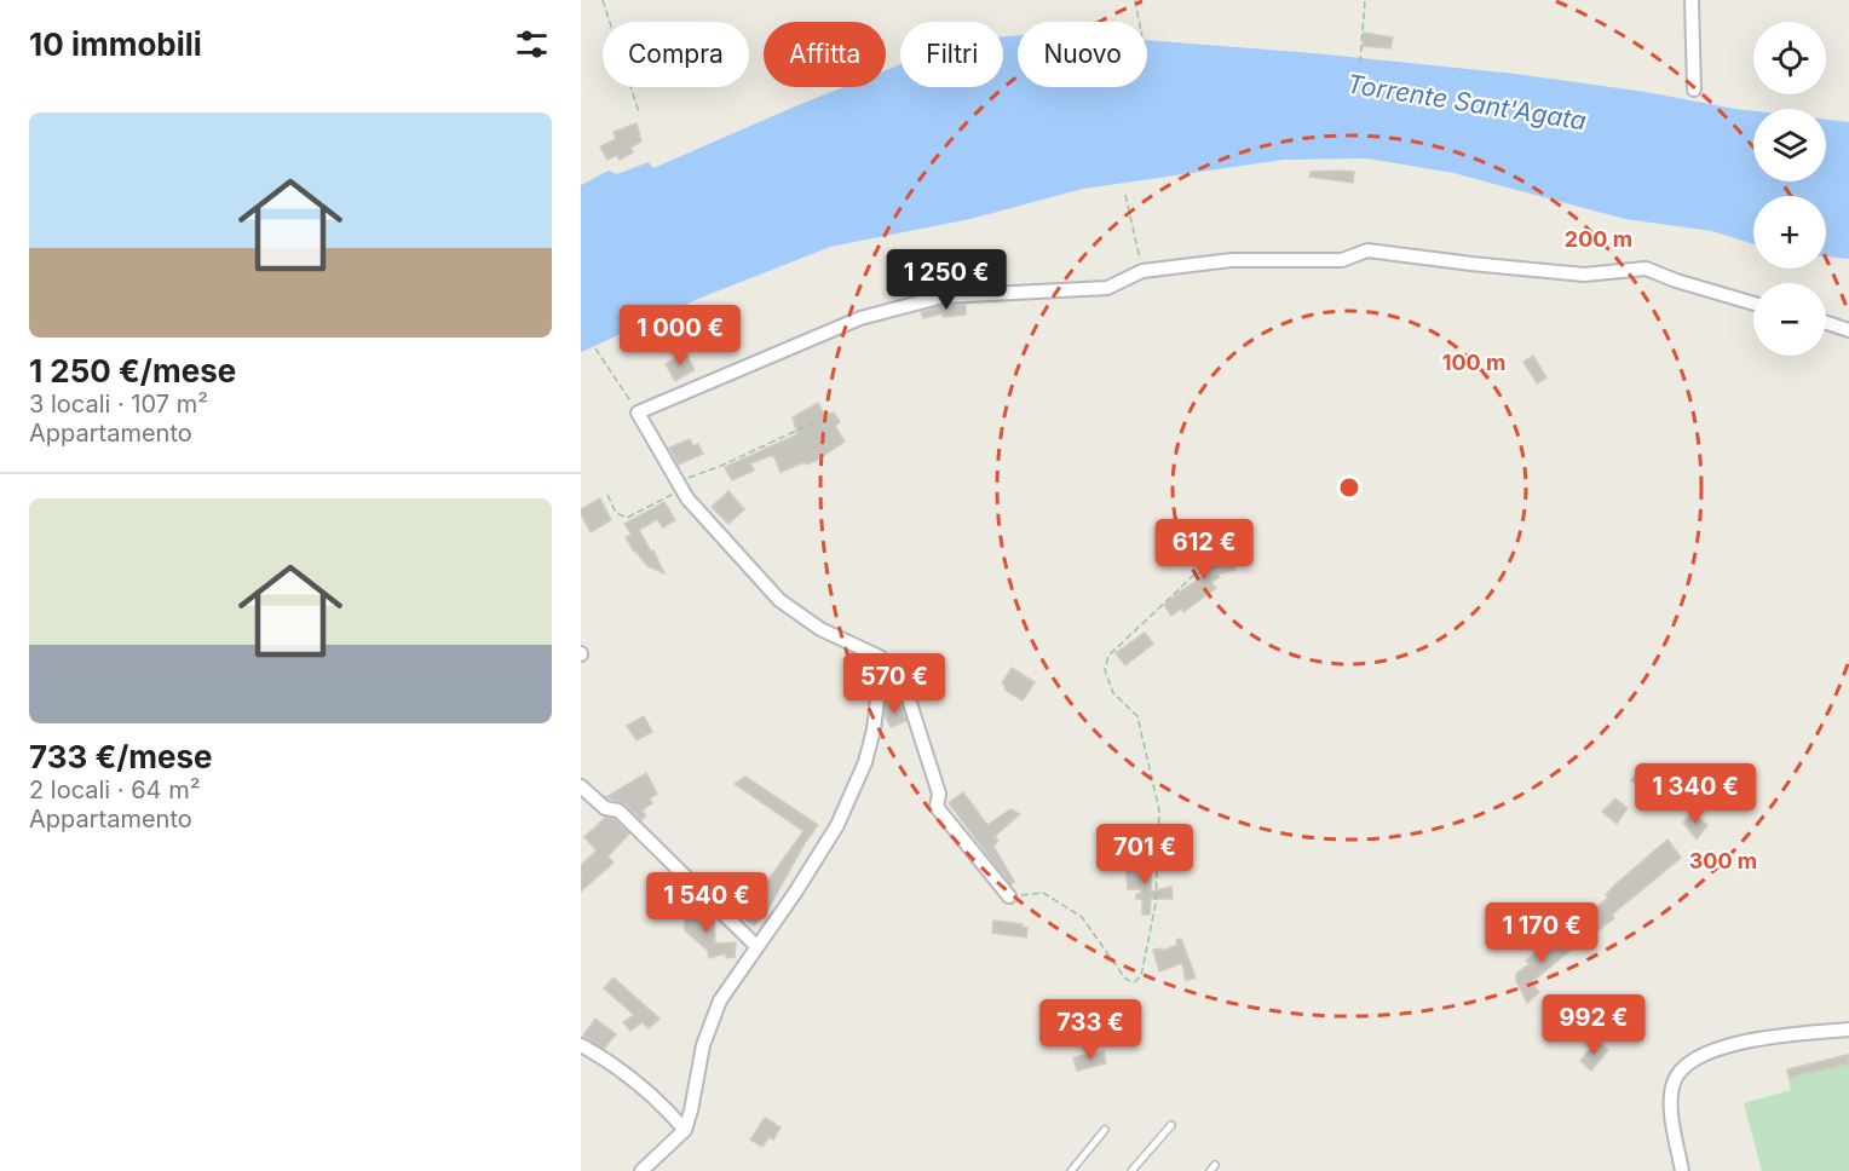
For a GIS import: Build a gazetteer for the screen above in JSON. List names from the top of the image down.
{
  "water": ["Torrente Sant'Agata"],
  "page": {
    "heading": "10 immobili",
    "map_buttons": ["+", "−"],
    "chip": [
      "Compra",
      "Affitta",
      "Filtri",
      "Nuovo"
    ],
    "list": [
      {
        "name": "1 250 €/mese",
        "note": "3 locali · 107 m² · Appartamento"
      },
      {
        "name": "733 €/mese",
        "note": "2 locali · 64 m² · Appartamento"
      }
    ],
    "price": [
      "1 250 €",
      "1 000 €",
      "612 €",
      "570 €",
      "1 340 €",
      "701 €",
      "1 540 €",
      "1 170 €",
      "992 €",
      "733 €"
    ]
  },
  "rings": ["200 m", "100 m", "300 m"]
}
